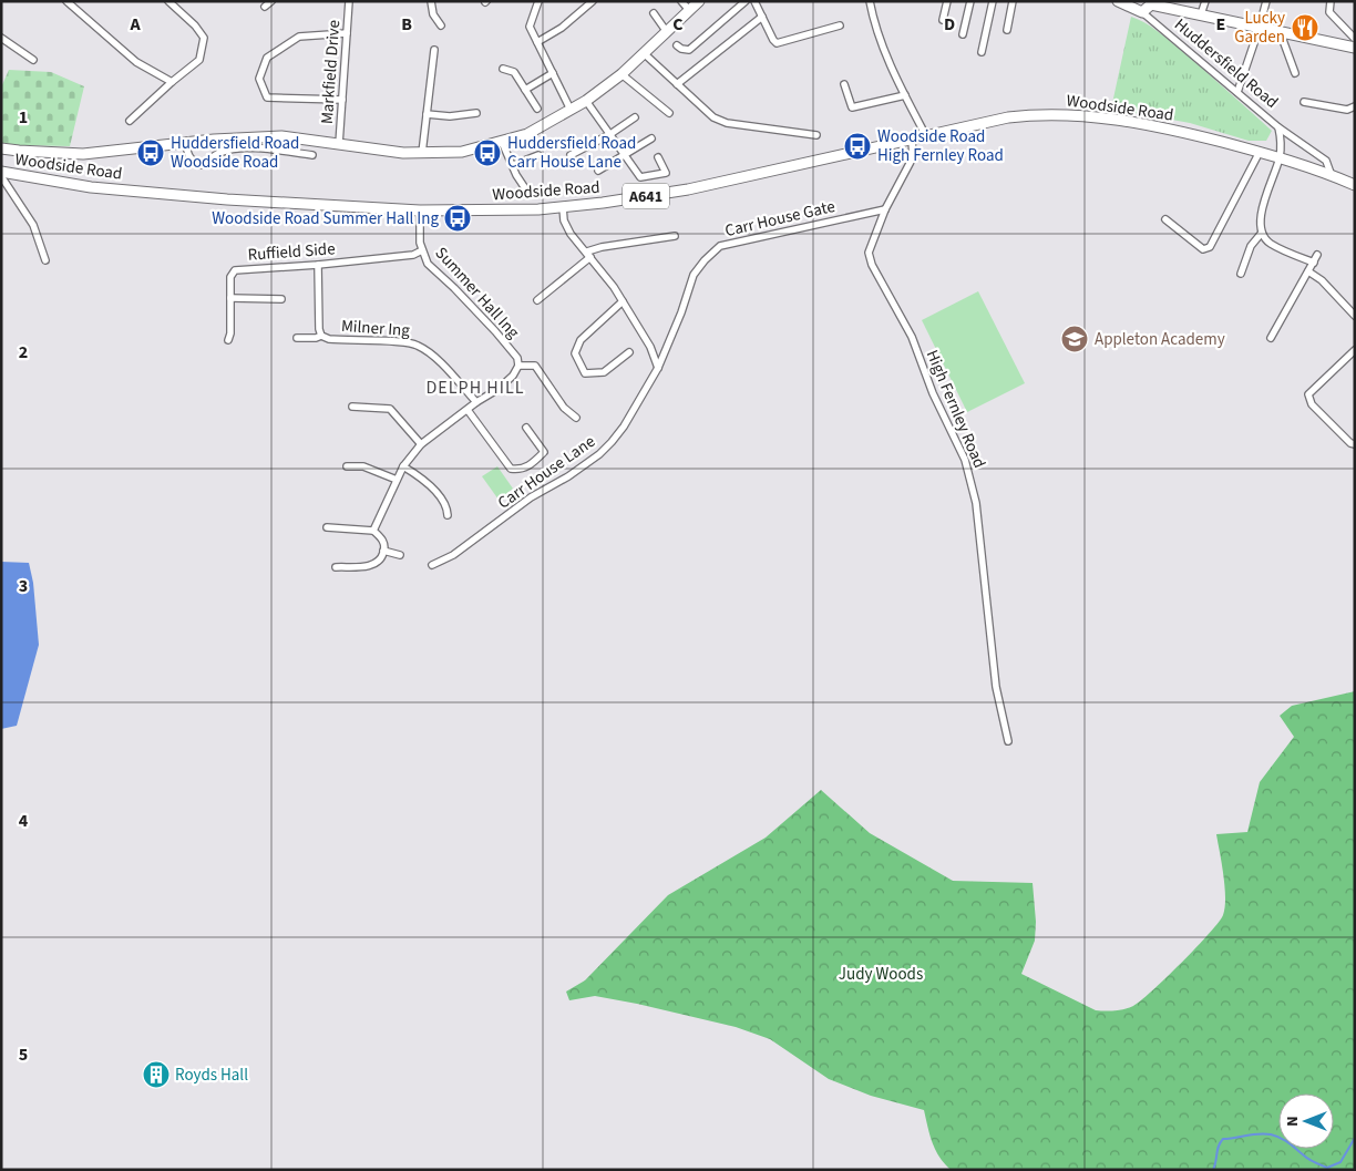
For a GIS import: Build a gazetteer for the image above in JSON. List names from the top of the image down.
{
  "streets": {
    "main road": ["Huddersfield Road", "Woodside Road", "A641"],
    "street": [
      "Markfield Drive",
      "Carr House Gate",
      "Ruffield Side",
      "Summer Hall Ing",
      "Milner Ing",
      "High Fernley Road",
      "Carr House Lane"
    ]
  },
  "crossings": [
    ["Huddersfield Road", "Woodside Road"],
    ["Huddersfield Road", "A641"],
    ["Woodside Road", "A641"],
    ["Woodside Road", "Summer Hall Ing"],
    ["Woodside Road", "High Fernley Road"],
    ["Carr House Gate", "High Fernley Road"],
    ["Carr House Gate", "Carr House Lane"],
    ["Ruffield Side", "Summer Hall Ing"],
    ["Ruffield Side", "Milner Ing"]
  ],
  "districts": ["DELPH HILL"],
  "parks": ["Judy Woods"],
  "places": {
    "restaurant": ["Lucky Garden"],
    "bus stop": [
      "Woodside Road High Fernley Road",
      "Huddersfield Road Woodside Road",
      "Huddersfield Road Carr House Lane",
      "Woodside Road Summer Hall Ing"
    ],
    "school or university": ["Appleton Academy"],
    "building": ["Royds Hall"]
  },
  "north": "left",
  "grid": {
    "columns": [
      "A",
      "B",
      "C",
      "D",
      "E"
    ],
    "rows": [
      "1",
      "2",
      "3",
      "4",
      "5"
    ]
  }
}
